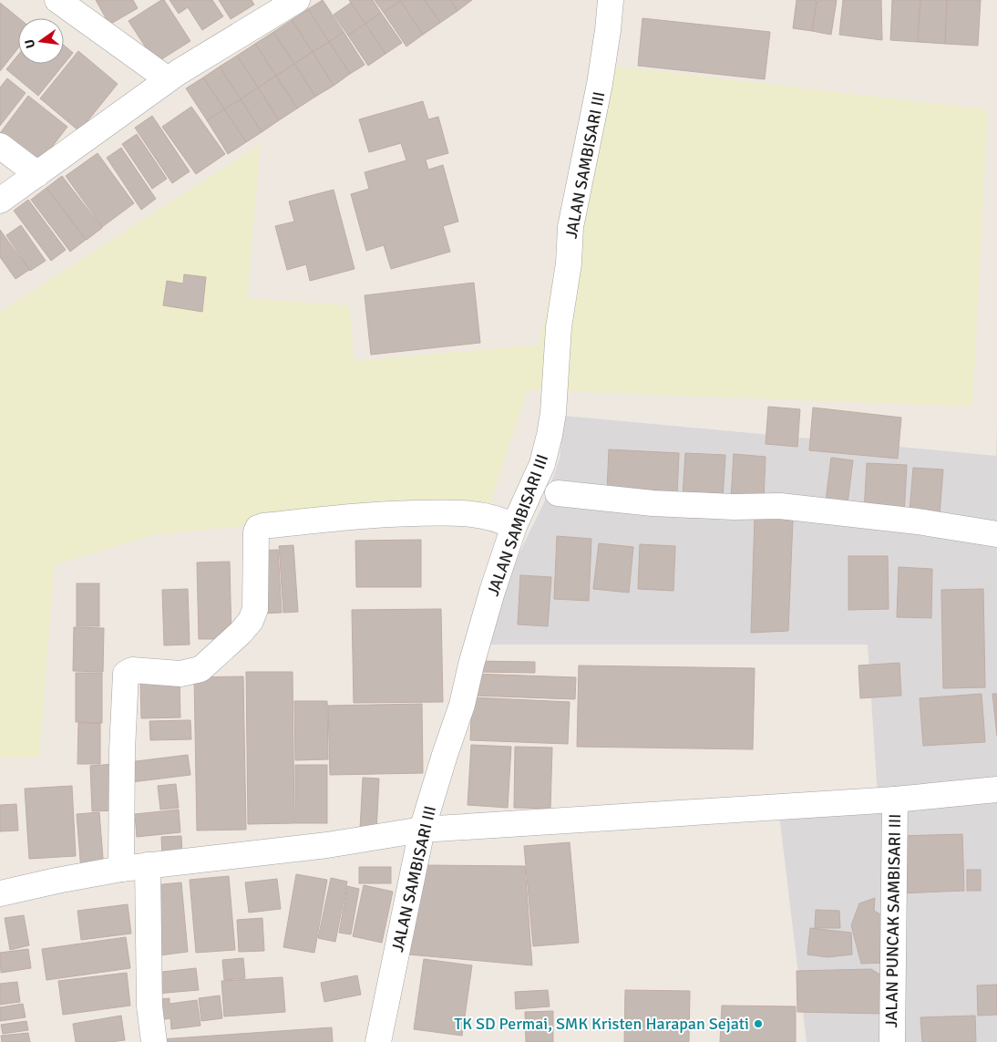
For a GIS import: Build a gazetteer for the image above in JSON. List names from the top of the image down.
{
  "streets": {
    "street": ["JALAN SAMBISARI III", "JALAN PUNCAK SAMBISARI III"]
  },
  "places": ["TK SD Permai, SMK Kristen Harapan Sejati"],
  "north": "left"
}
